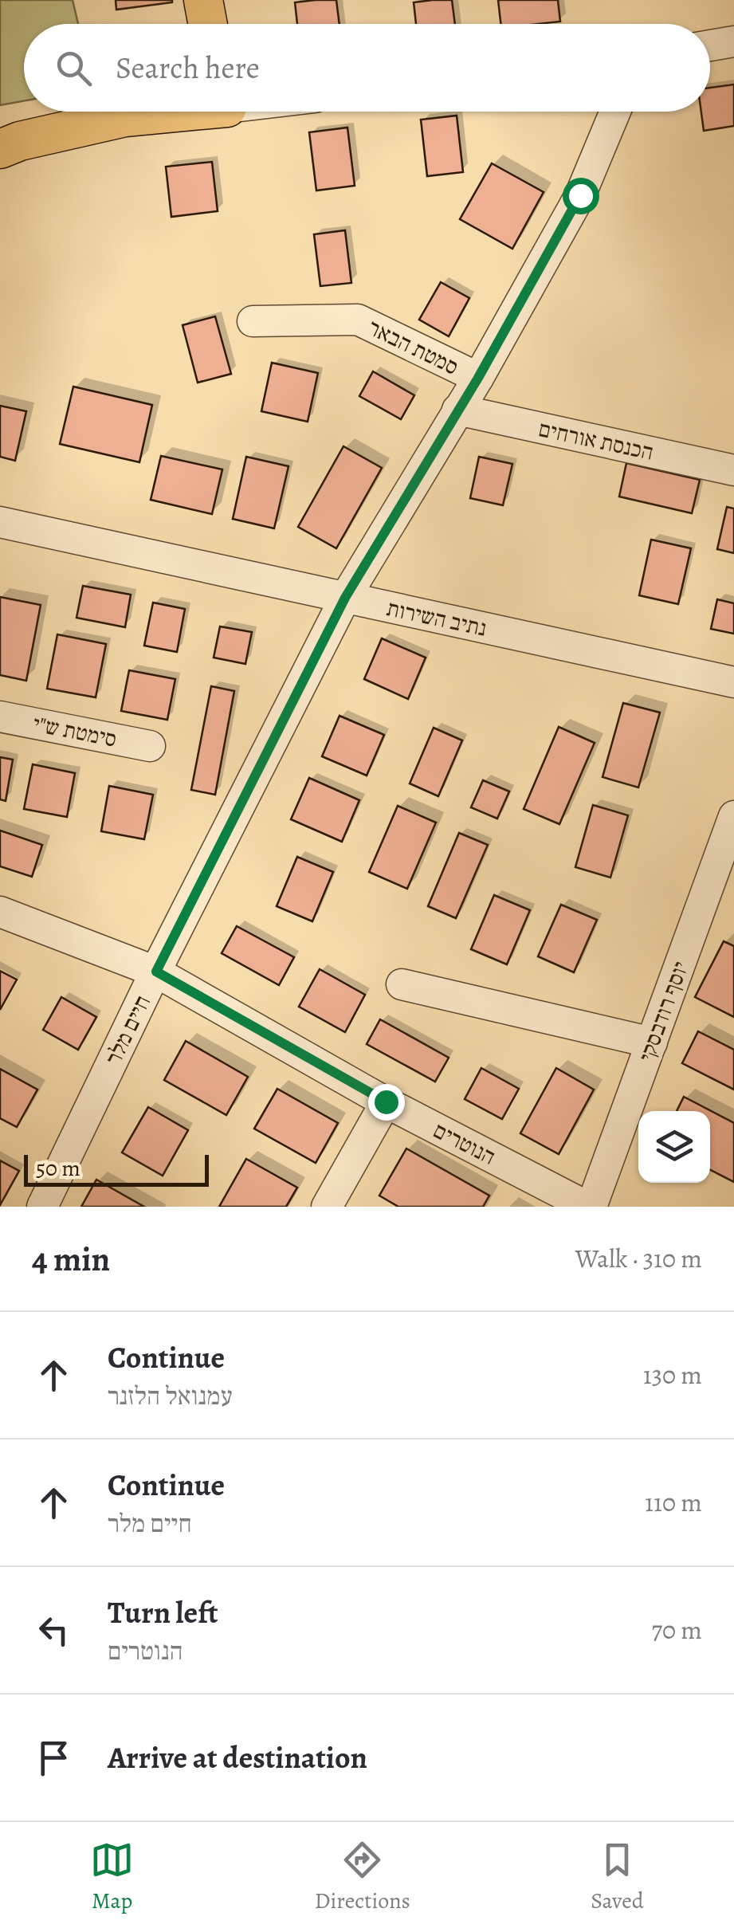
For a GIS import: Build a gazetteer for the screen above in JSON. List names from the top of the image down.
{
  "streets": {
    "street": [
      "סמטת הבאר",
      "הכנסת אורחים",
      "נתיב השירות",
      "סימטת ש\"י",
      "יוסף רודבסקי",
      "חיים מלר",
      "הנוטרים"
    ]
  },
  "crossings": [
    ["סמטת הבאר", "חיים מלר"],
    ["הכנסת אורחים", "חיים מלר"],
    ["נתיב השירות", "חיים מלר"],
    ["יוסף רודבסקי", "הנוטרים"],
    ["חיים מלר", "הנוטרים"]
  ],
  "scale_bar": "50 m",
  "page": {
    "search": "Search here",
    "scale": "50 m",
    "heading": ["4 min", "Walk · 310 m"],
    "list": [
      ["Continue", "עמנואל הלזנר", "130 m"],
      ["Continue", "חיים מלר", "110 m"],
      ["Turn left", "הנוטרים", "70 m"],
      "Arrive at destination"
    ],
    "nav": ["Map", "Directions", "Saved"]
  }
}
